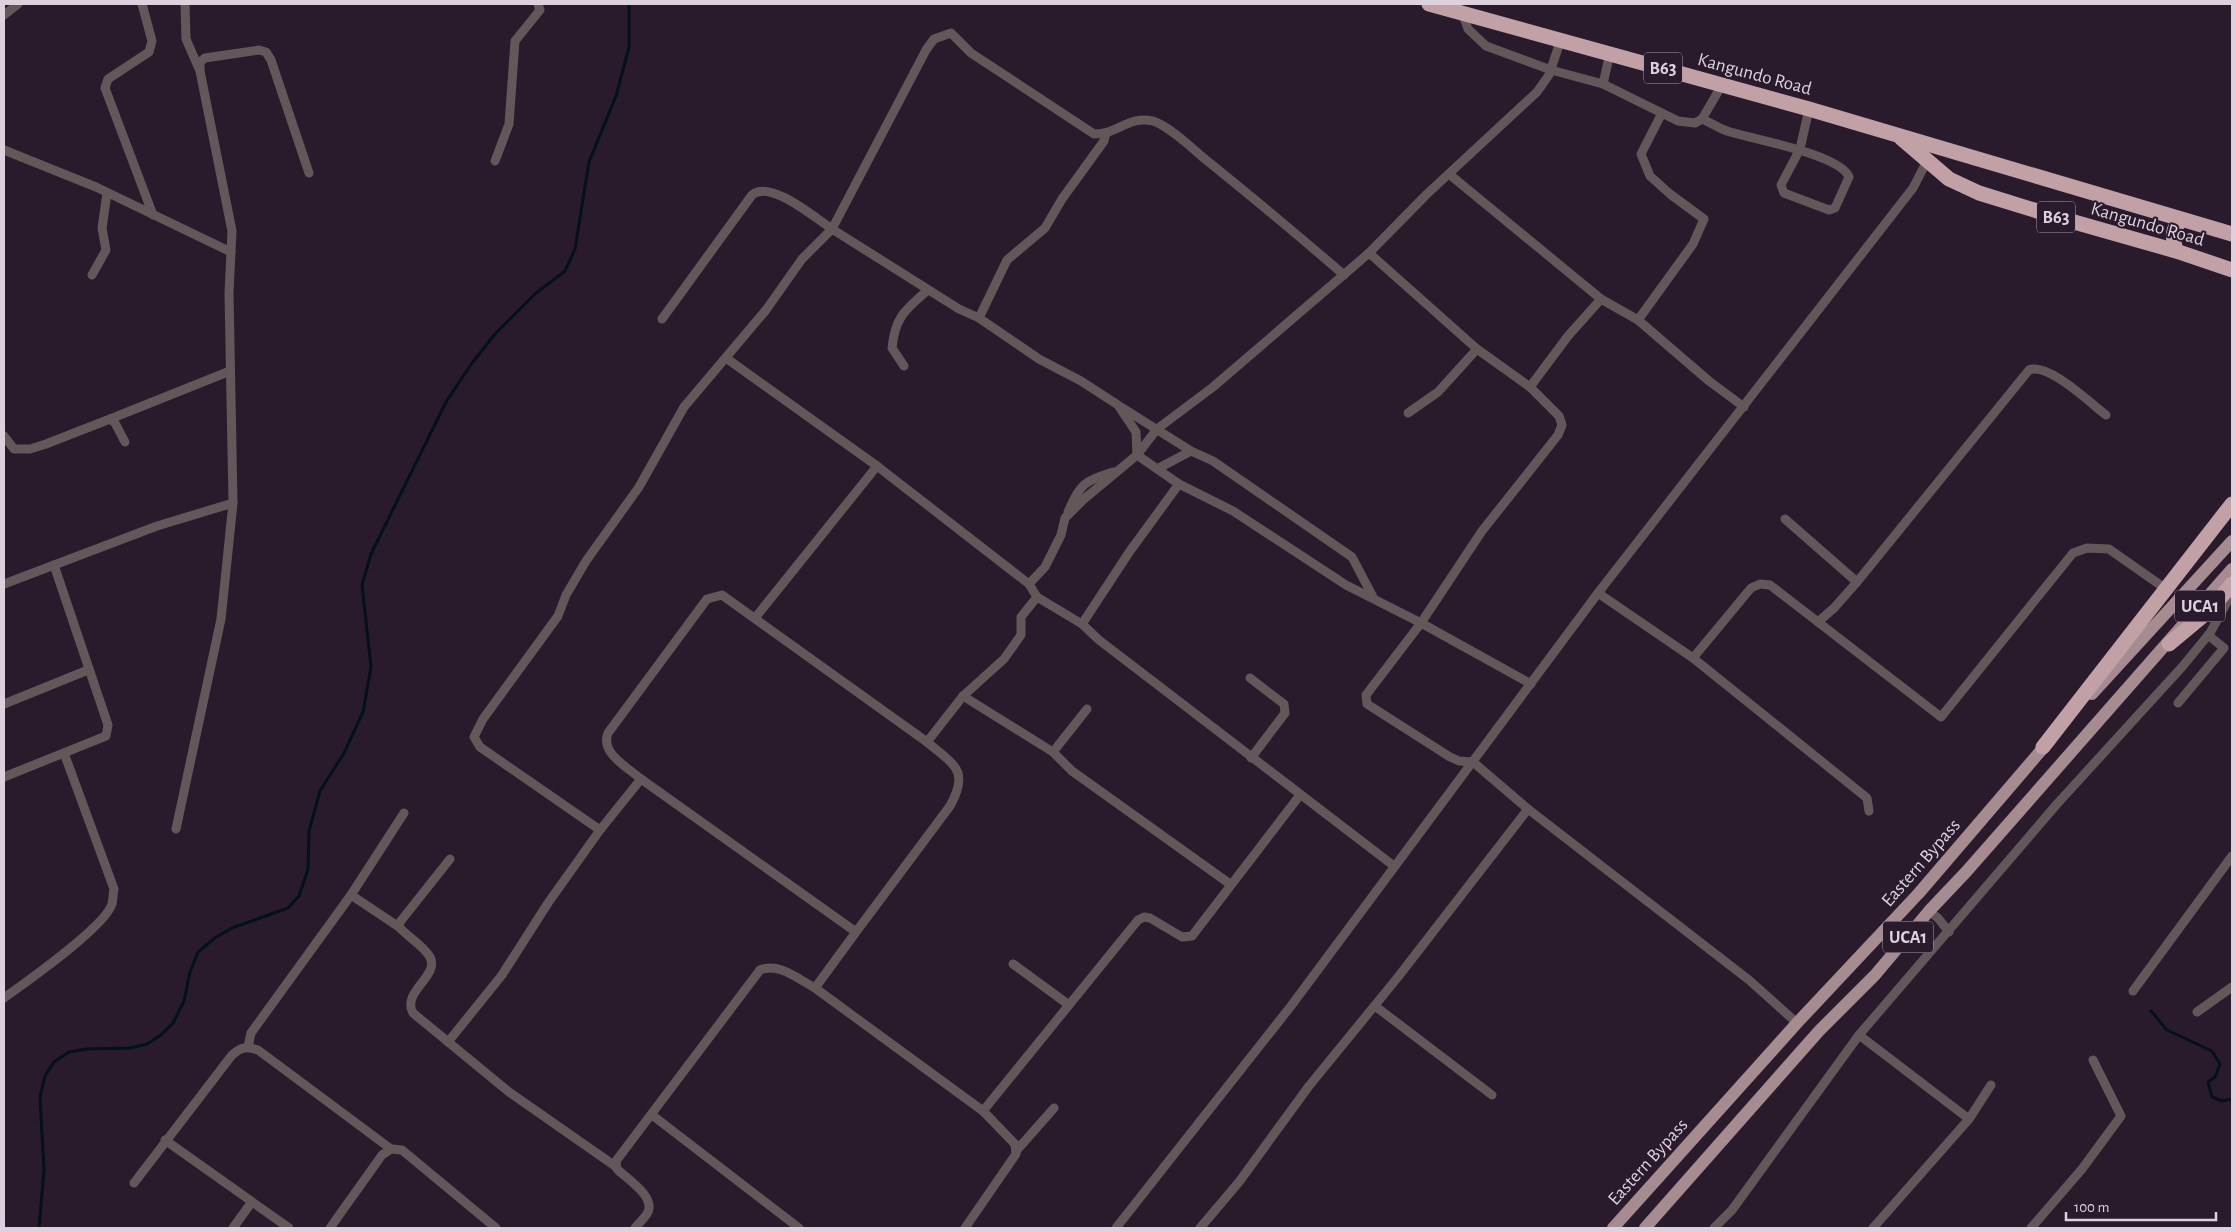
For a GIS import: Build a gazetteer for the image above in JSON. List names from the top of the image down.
{
  "streets": {
    "highway": ["B63", "Kangundo Road"],
    "main road": ["UCA1", "Eastern Bypass"]
  },
  "scale_bar": "100 m"
}
